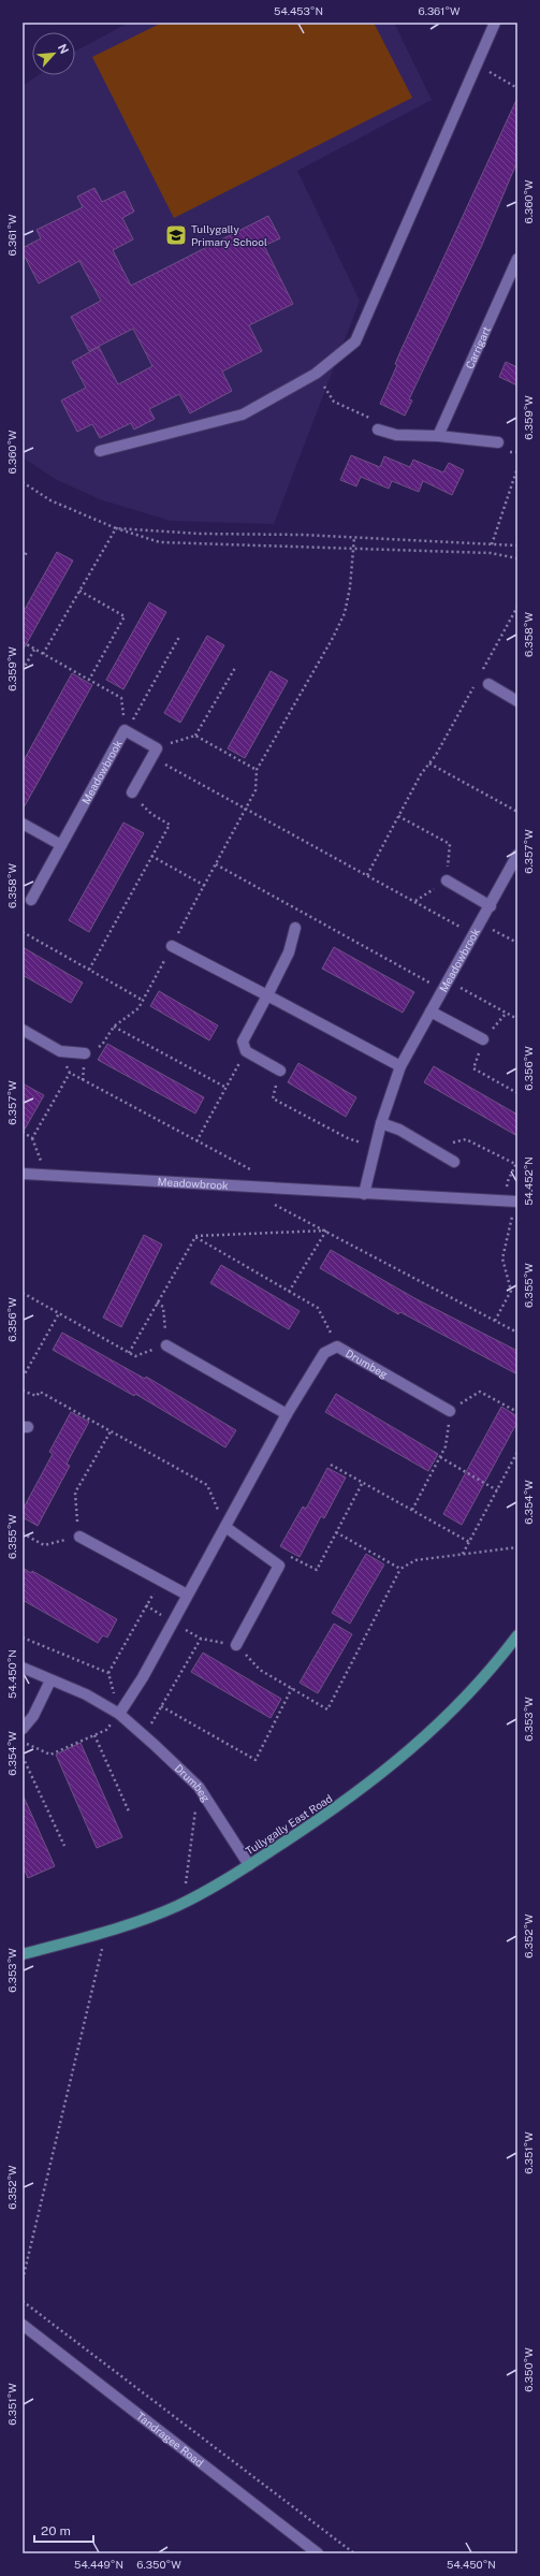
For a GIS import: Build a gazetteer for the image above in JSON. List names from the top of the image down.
{
  "streets": {
    "main road": ["Tullygally East Road"],
    "street": [
      "Carrigart",
      "Meadowbrook",
      "Drumbeg",
      "Tandragee Road"
    ]
  },
  "crossings": [
    ["Drumbeg", "Tullygally East Road"]
  ],
  "places": {
    "school or university": ["Tullygally Primary School"]
  },
  "scale_bar": "20 m",
  "north": "top right",
  "coordinates": [
    "54.453°N",
    "6.361°W",
    "6.360°W",
    "6.359°W",
    "6.358°W",
    "6.357°W",
    "6.356°W",
    "54.452°N",
    "6.355°W",
    "6.354°W",
    "54.450°N",
    "6.353°W",
    "6.352°W",
    "6.351°W",
    "6.350°W",
    "54.449°N"
  ]
}
